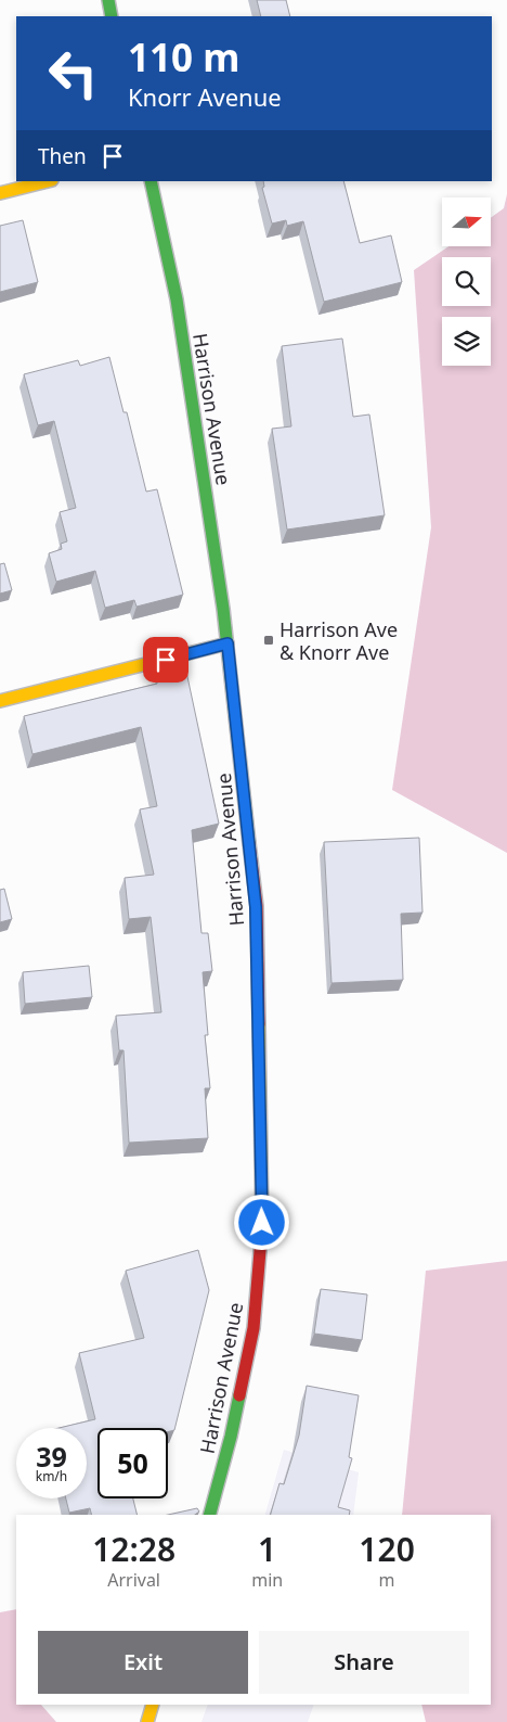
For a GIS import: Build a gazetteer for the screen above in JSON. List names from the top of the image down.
{
  "streets": {
    "main road": ["Harrison Avenue"]
  },
  "places": {
    "transit": ["Harrison Ave & Knorr Ave"]
  },
  "north": "right",
  "page": {
    "turn": ["110 m", "Knorr Avenue"],
    "then": "Then",
    "speed": "39 km/h",
    "limit": "50",
    "eta": [
      "12:28",
      "Arrival",
      "1",
      "min",
      "120",
      "m"
    ],
    "buttons": ["Exit", "Share"]
  }
}
